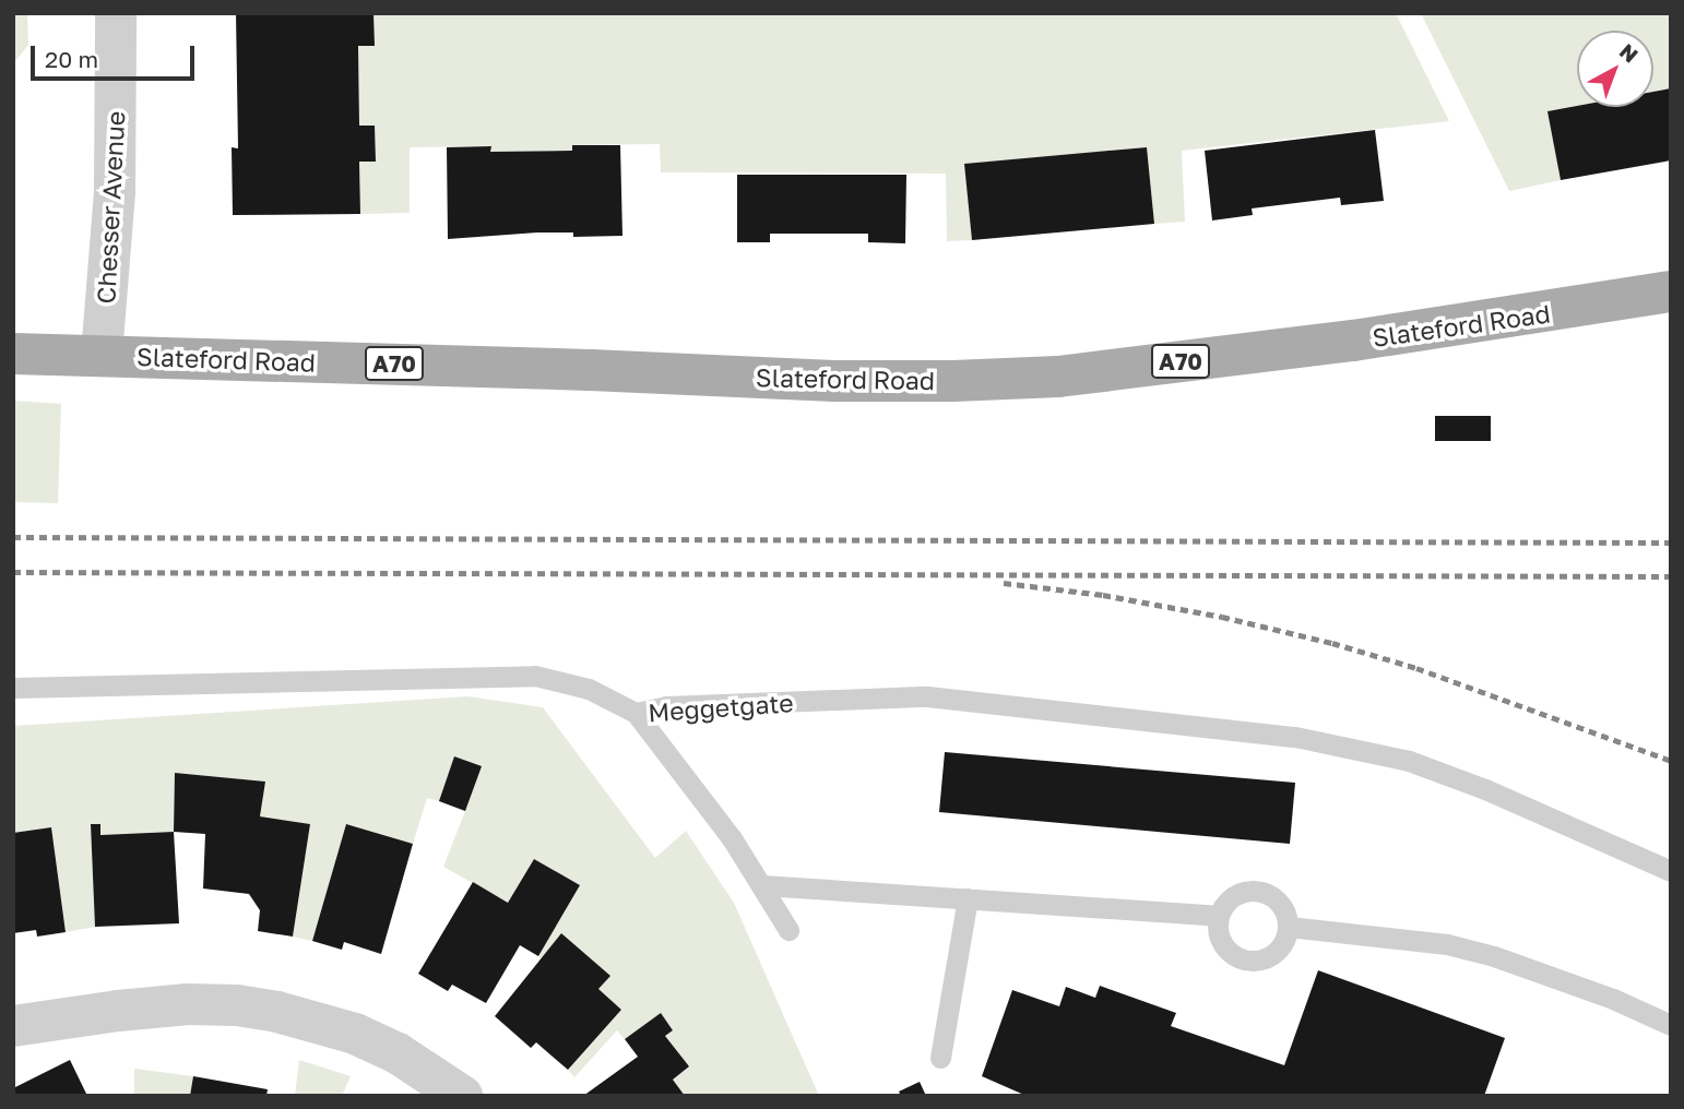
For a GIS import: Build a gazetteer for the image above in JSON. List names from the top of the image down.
{
  "streets": {
    "main road": ["Slateford Road", "A70"],
    "street": ["Chesser Avenue"],
    "lane": ["Meggetgate"]
  },
  "crossings": [
    ["Chesser Avenue", "Slateford Road"]
  ],
  "scale_bar": "20 m",
  "north": "top right"
}
